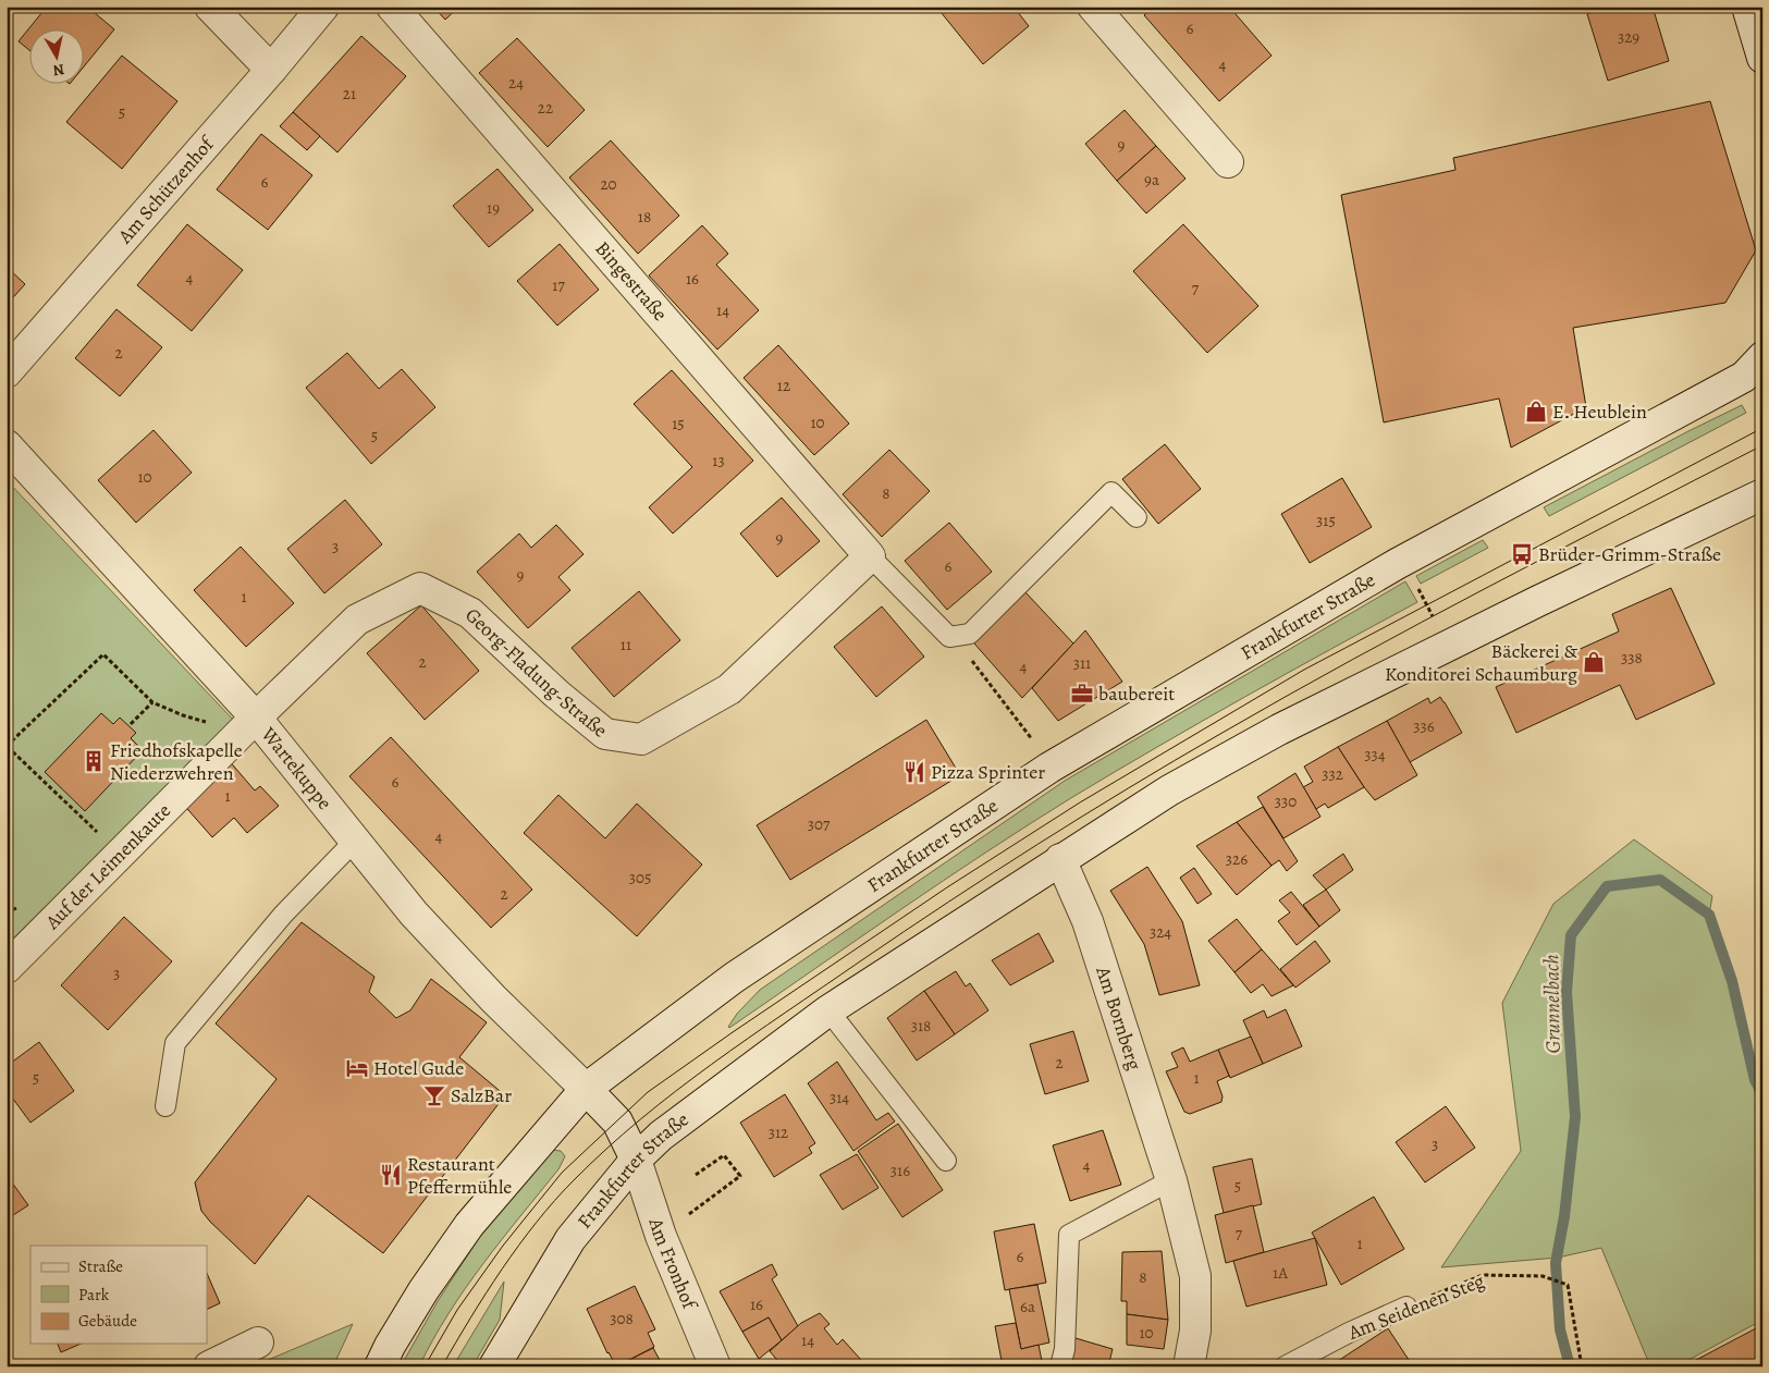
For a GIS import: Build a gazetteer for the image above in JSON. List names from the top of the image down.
{
  "streets": {
    "street": [
      "Am Schützenhof",
      "Bingestraße",
      "Frankfurter Straße",
      "Georg-Fladung-Straße",
      "Wartekuppe",
      "Auf der Leimenkaute",
      "Am Bornberg",
      "Am Fronhof"
    ],
    "lane": ["Am Seidenen Steg"]
  },
  "crossings": [
    ["Bingestraße", "Georg-Fladung-Straße"],
    ["Frankfurter Straße", "Wartekuppe"],
    ["Frankfurter Straße", "Am Bornberg"],
    ["Frankfurter Straße", "Am Fronhof"],
    ["Georg-Fladung-Straße", "Wartekuppe"],
    ["Georg-Fladung-Straße", "Auf der Leimenkaute"],
    ["Wartekuppe", "Auf der Leimenkaute"],
    ["Wartekuppe", "Am Fronhof"]
  ],
  "water": ["Grunnelbach"],
  "places": {
    "shop": ["E. Heublein", "Bäckerei & Konditorei Schaumburg"],
    "bus stop": ["Brüder-Grimm-Straße"],
    "office": ["baubereit"],
    "building": ["Friedhofskapelle Niederzwehren"],
    "restaurant": ["Pizza Sprinter", "Restaurant Pfeffermühle"],
    "hotel": ["Hotel Gude"],
    "bar": ["SalzBar"]
  },
  "house_numbers": [
    "6",
    "329",
    "4",
    "24",
    "21",
    "22",
    "5",
    "9",
    "9a",
    "6",
    "20",
    "19",
    "18",
    "4",
    "16",
    "17",
    "7",
    "14",
    "2",
    "12",
    "10",
    "15",
    "5",
    "13",
    "10",
    "8",
    "315",
    "9",
    "3",
    "6",
    "9",
    "1",
    "11",
    "338",
    "2",
    "311",
    "4",
    "336",
    "334",
    "332",
    "6",
    "1",
    "330",
    "307",
    "4",
    "326",
    "305",
    "2",
    "324",
    "3",
    "318",
    "2",
    "5",
    "1",
    "314",
    "312",
    "3",
    "4",
    "316",
    "5",
    "7",
    "1",
    "6",
    "1A",
    "8",
    "16",
    "6a",
    "308",
    "10",
    "14"
  ],
  "legend": ["Straße", "Park", "Gebäude"],
  "north": "bottom"
}
